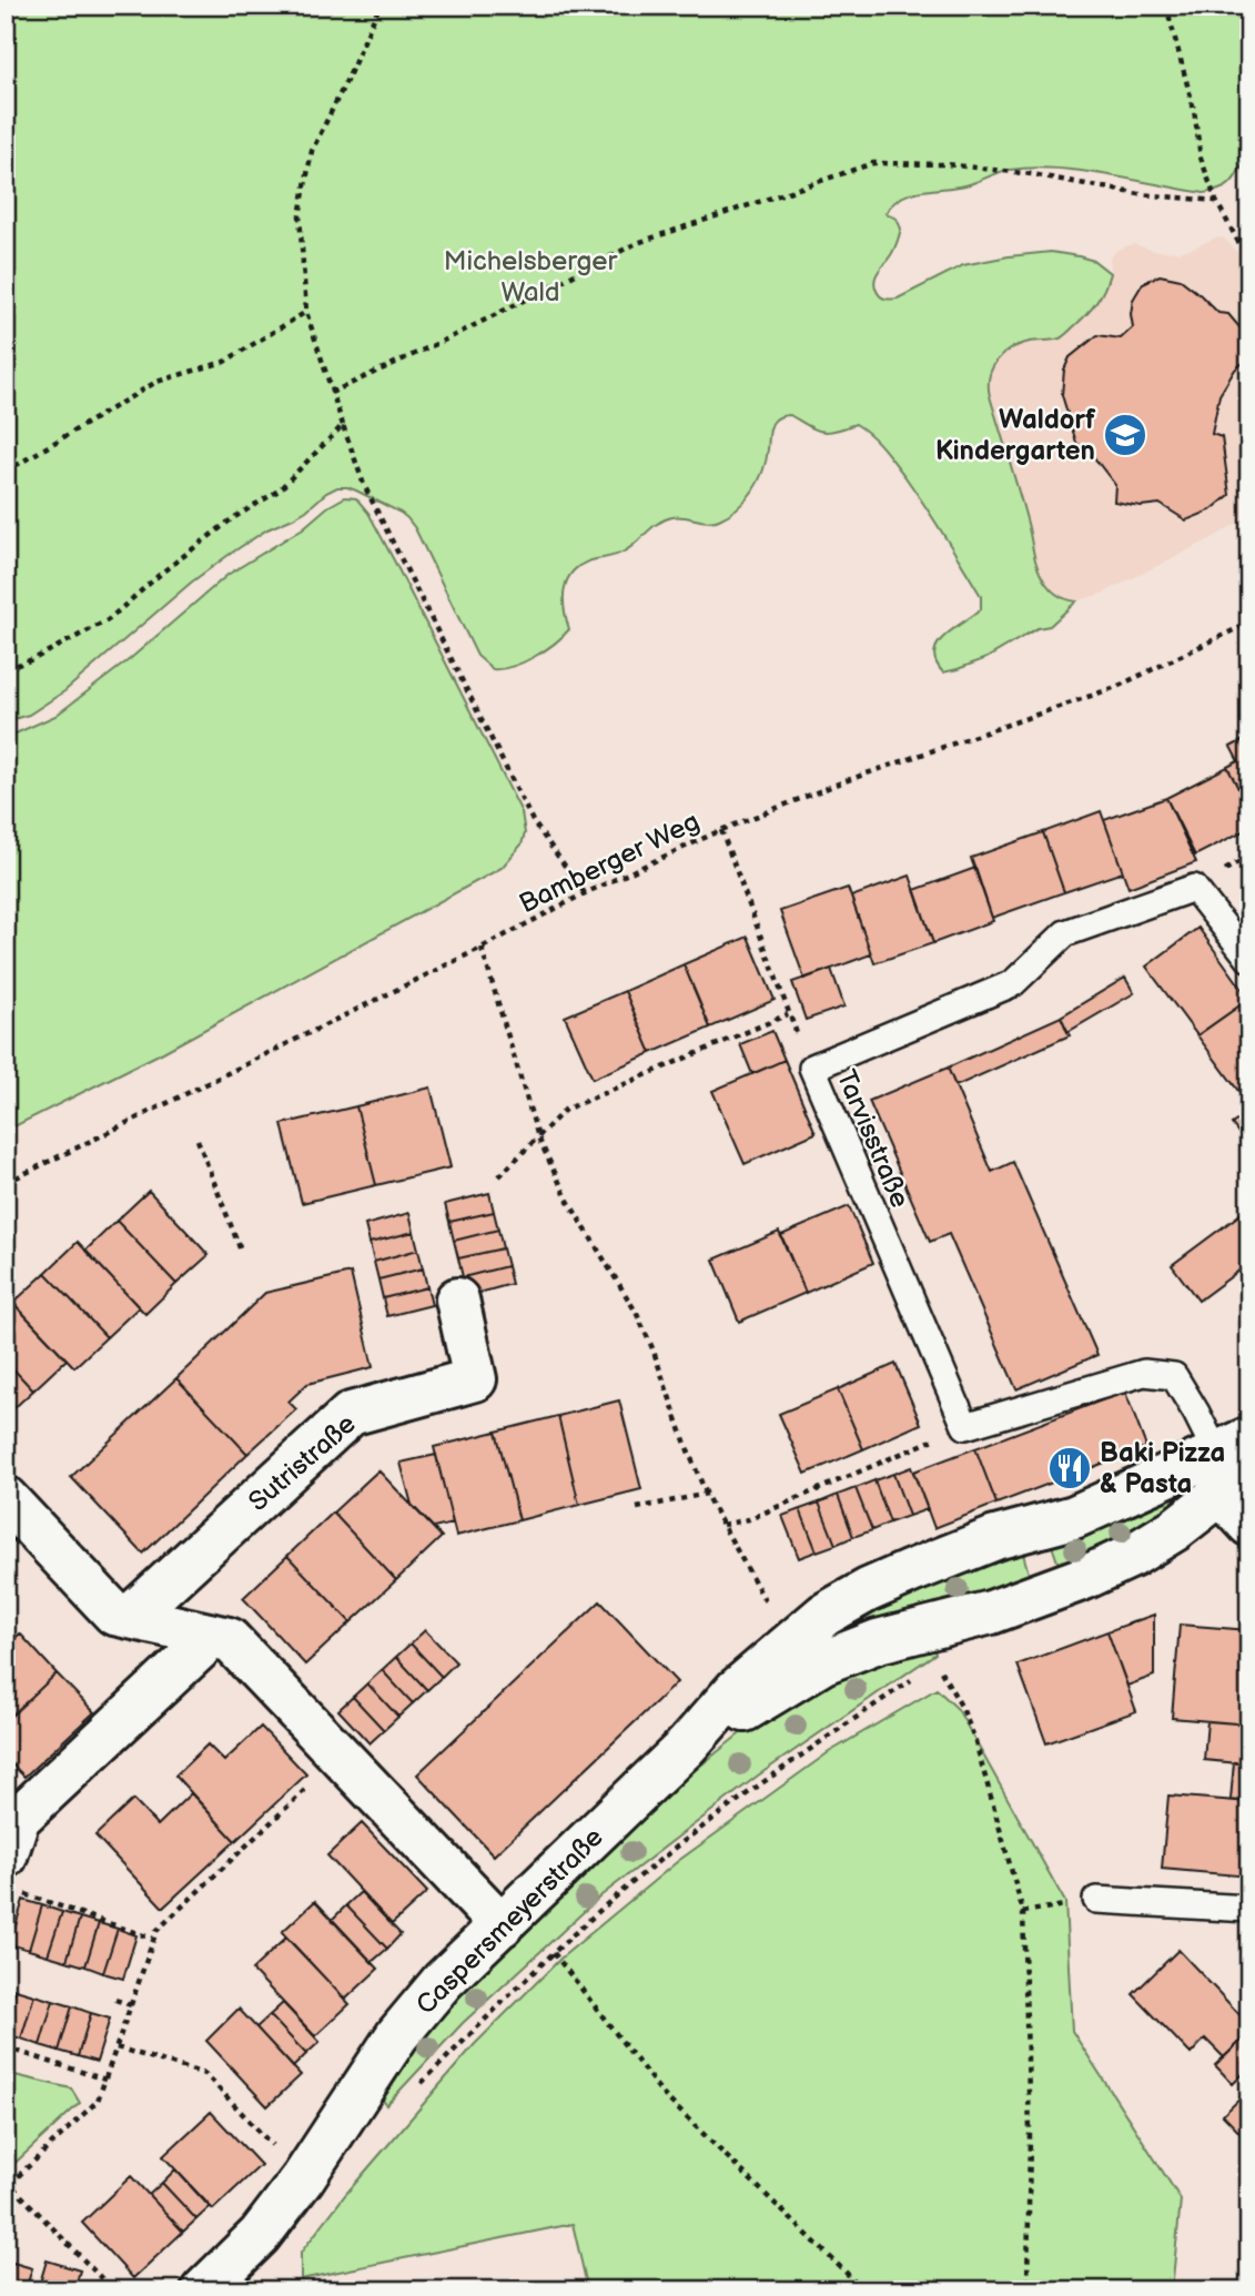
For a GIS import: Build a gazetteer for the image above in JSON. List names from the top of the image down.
{
  "streets": {
    "street": ["Sutristraße", "Caspersmeyerstraße"],
    "lane": ["Tarvisstraße"],
    "path": ["Bamberger Weg"]
  },
  "parks": ["Michelsberger Wald"],
  "places": {
    "school or university": ["Waldorf Kindergarten"],
    "restaurant": ["Baki Pizza & Pasta"]
  }
}
